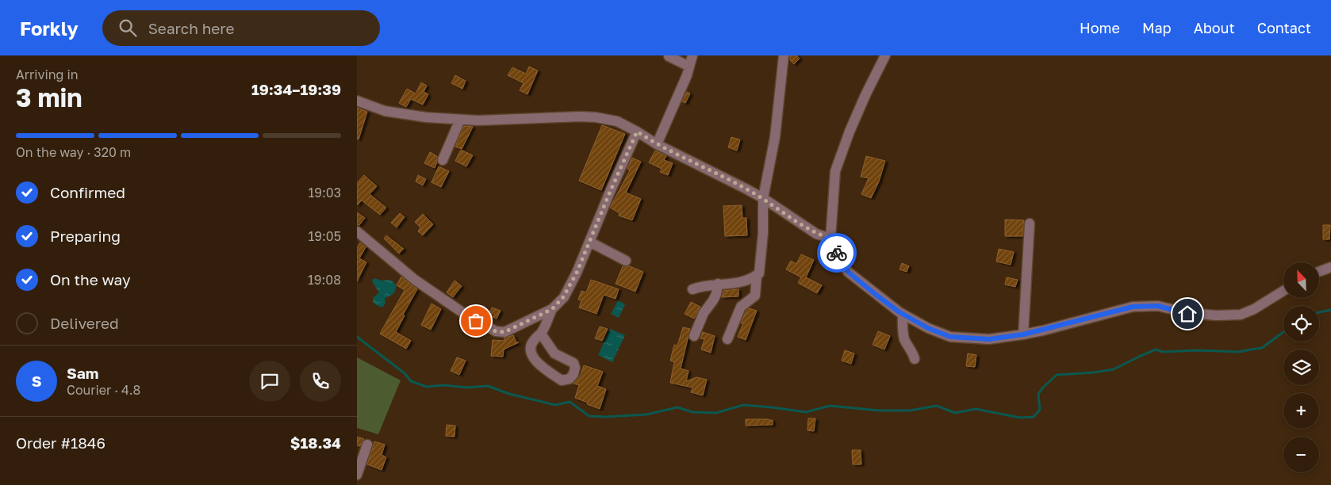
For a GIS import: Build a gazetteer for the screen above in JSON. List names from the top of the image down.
{
  "north": "top left",
  "page": {
    "header": "Forkly",
    "search": "Search here",
    "nav": [
      "Home",
      "Map",
      "About",
      "Contact"
    ],
    "heading": ["3 min", "Arriving in", "19:34–19:39"],
    "panel": [
      "Sam",
      "Courier · 4.8",
      "Order #1846",
      "$18.34"
    ],
    "bar": "On the way · 320 m",
    "list": [
      ["Confirmed", "19:03"],
      ["Preparing", "19:05"],
      ["On the way", "19:08"],
      "Delivered"
    ],
    "map_buttons": ["+", "−"],
    "round": "S"
  }
}
